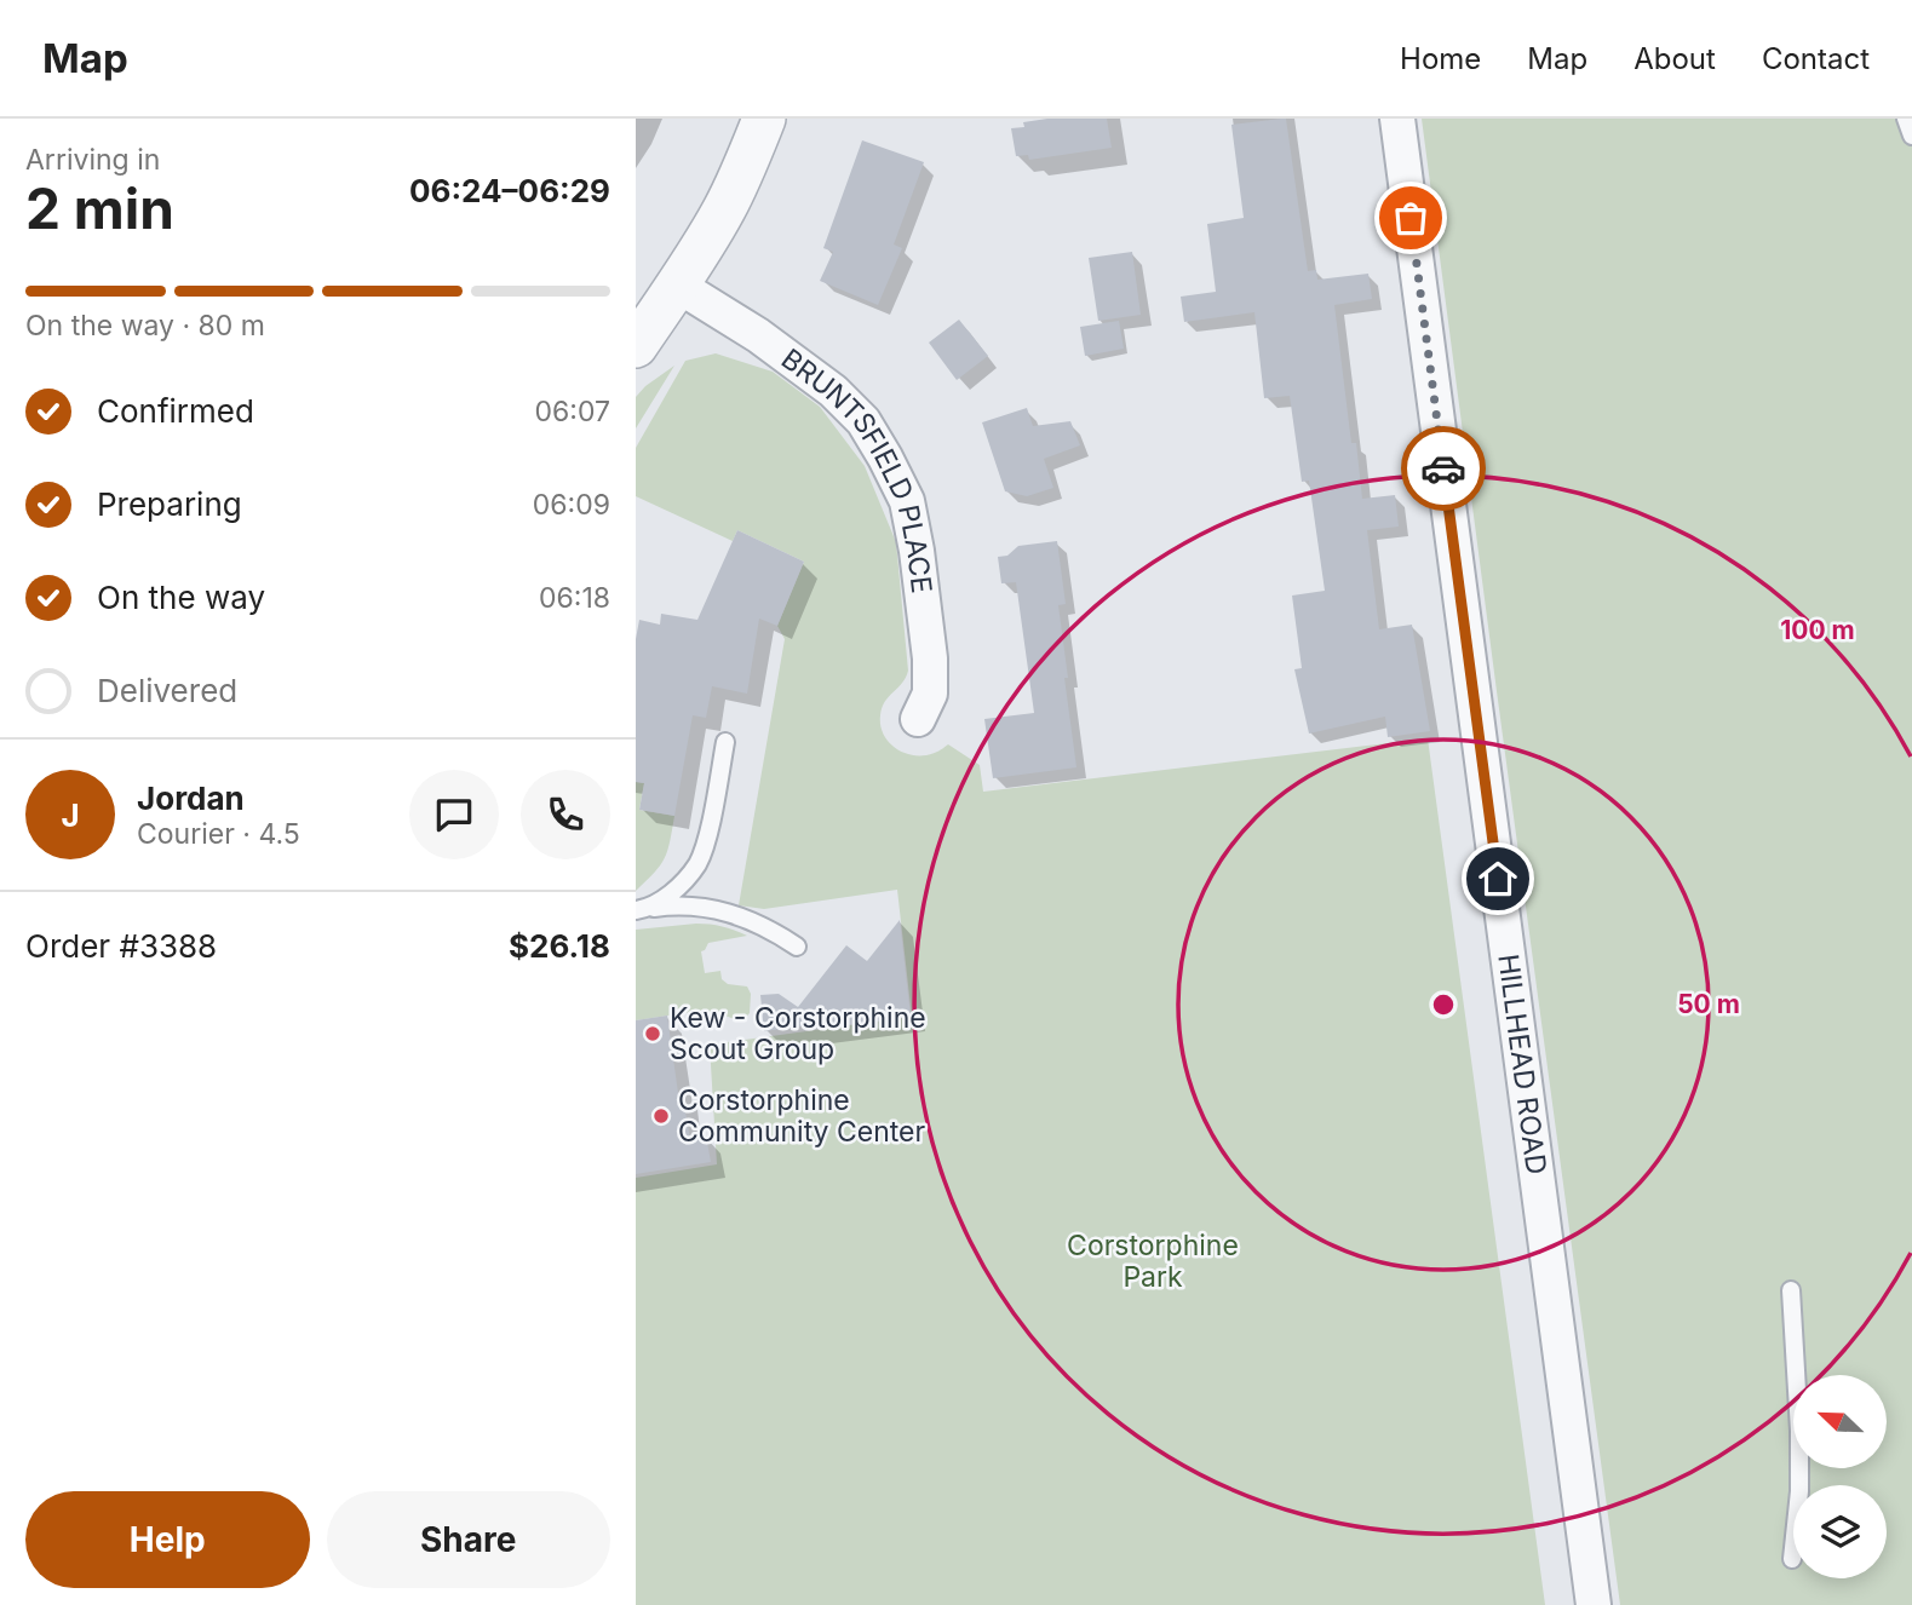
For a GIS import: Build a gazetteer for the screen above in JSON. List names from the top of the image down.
{
  "streets": {
    "street": ["BRUNTSFIELD PLACE", "HILLHEAD ROAD"]
  },
  "parks": ["Corstorphine Park"],
  "places": ["Kew - Corstorphine Scout Group", "Corstorphine Community Center"],
  "north": "top left",
  "page": {
    "header": "Map",
    "nav": [
      "Home",
      "Map",
      "About",
      "Contact"
    ],
    "heading": ["2 min", "Arriving in", "06:24–06:29"],
    "panel": [
      "Jordan",
      "Courier · 4.5",
      "Order #3388",
      "$26.18"
    ],
    "bar": "On the way · 80 m",
    "list": [
      ["Confirmed", "06:07"],
      ["Preparing", "06:09"],
      ["On the way", "06:18"],
      "Delivered"
    ],
    "round": "J",
    "buttons": ["Help", "Share"]
  },
  "rings": ["100 m", "50 m"]
}
